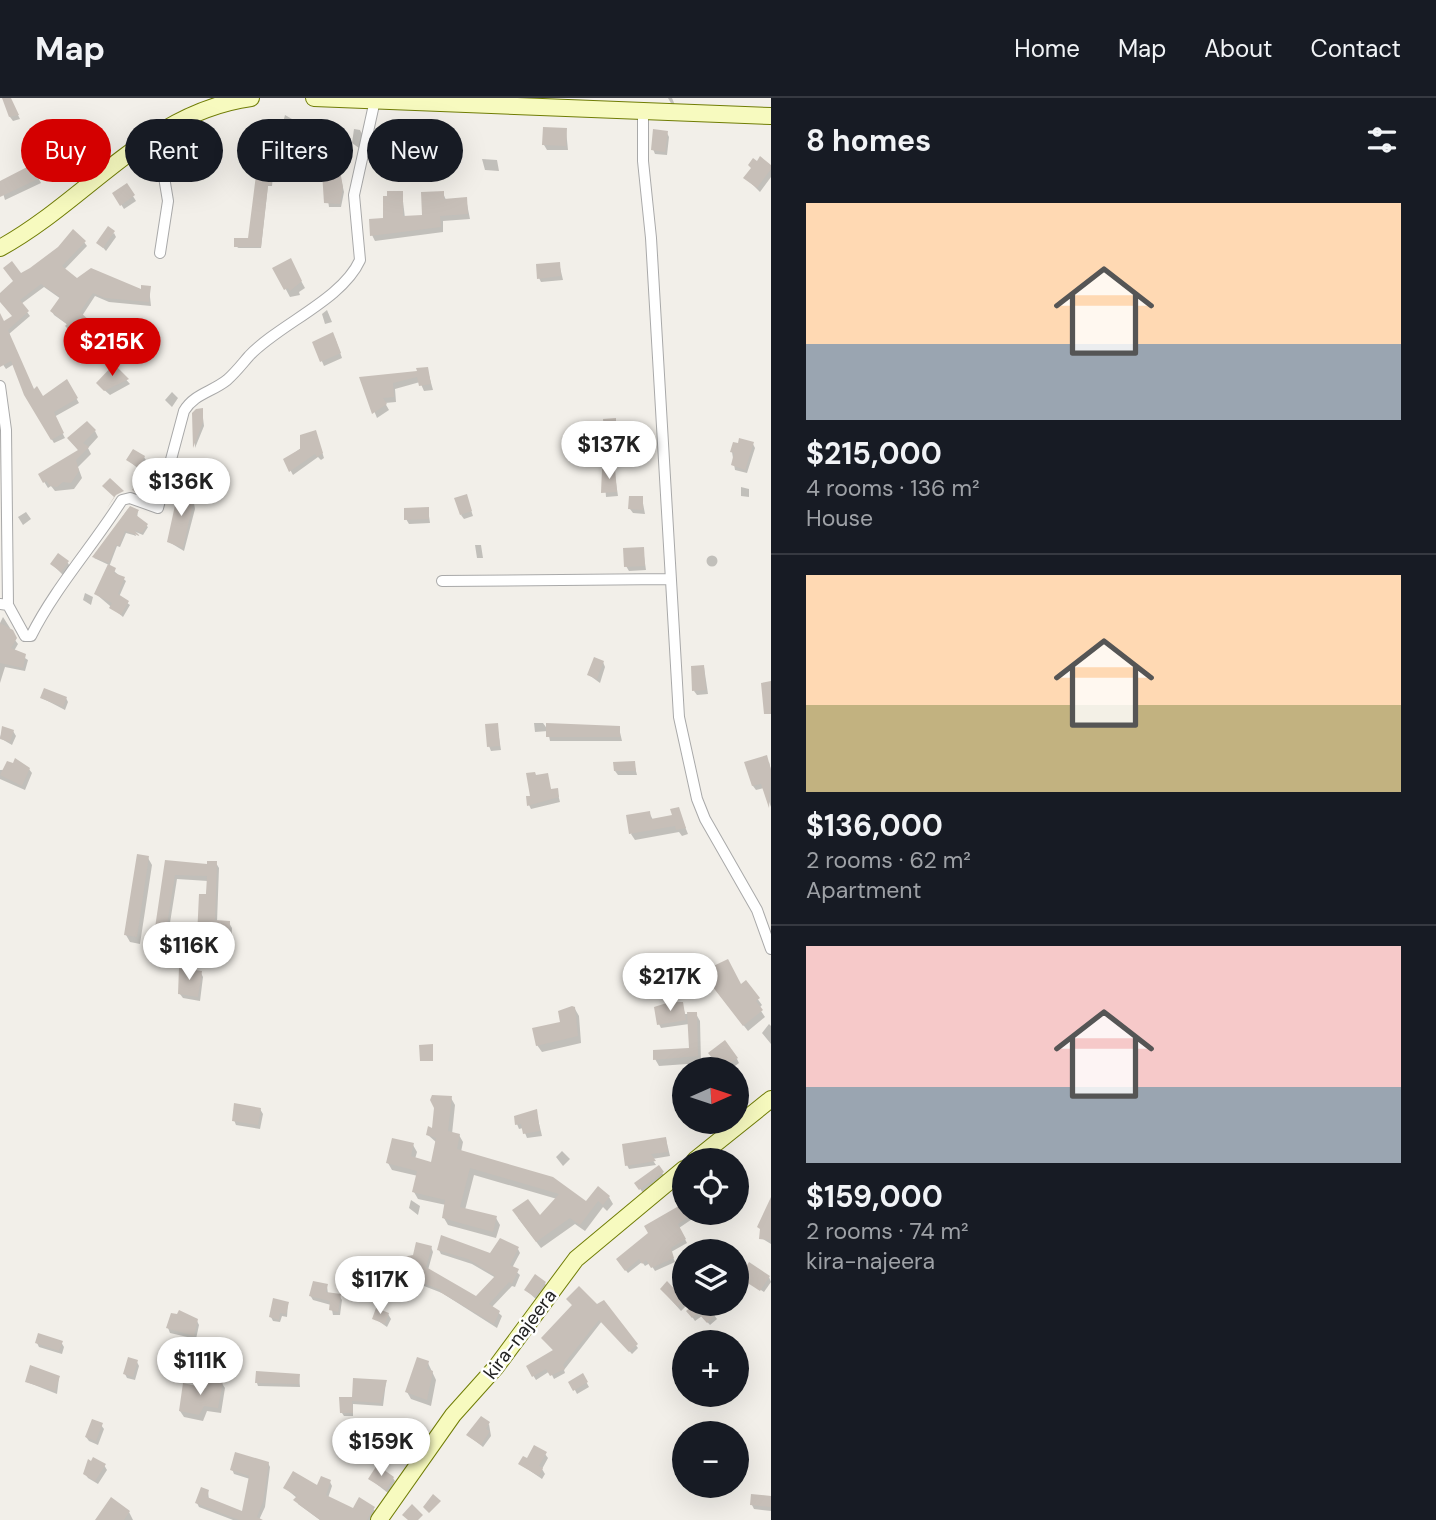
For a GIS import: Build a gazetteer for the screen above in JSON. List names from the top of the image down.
{
  "streets": {
    "street": ["kira-najeera"]
  },
  "north": "right",
  "page": {
    "header": "Map",
    "nav": [
      "Home",
      "Map",
      "About",
      "Contact"
    ],
    "heading": "8 homes",
    "chip": [
      "Buy",
      "Rent",
      "Filters",
      "New"
    ],
    "list": [
      {
        "name": "$215,000",
        "note": "4 rooms · 136 m² · House"
      },
      {
        "name": "$136,000",
        "note": "2 rooms · 62 m² · Apartment"
      },
      {
        "name": "$159,000",
        "note": "2 rooms · 74 m² · kira-najeera"
      }
    ],
    "price": [
      "$215K",
      "$137K",
      "$136K",
      "$116K",
      "$217K",
      "$117K",
      "$111K",
      "$159K"
    ],
    "map_buttons": ["+", "−"]
  }
}
